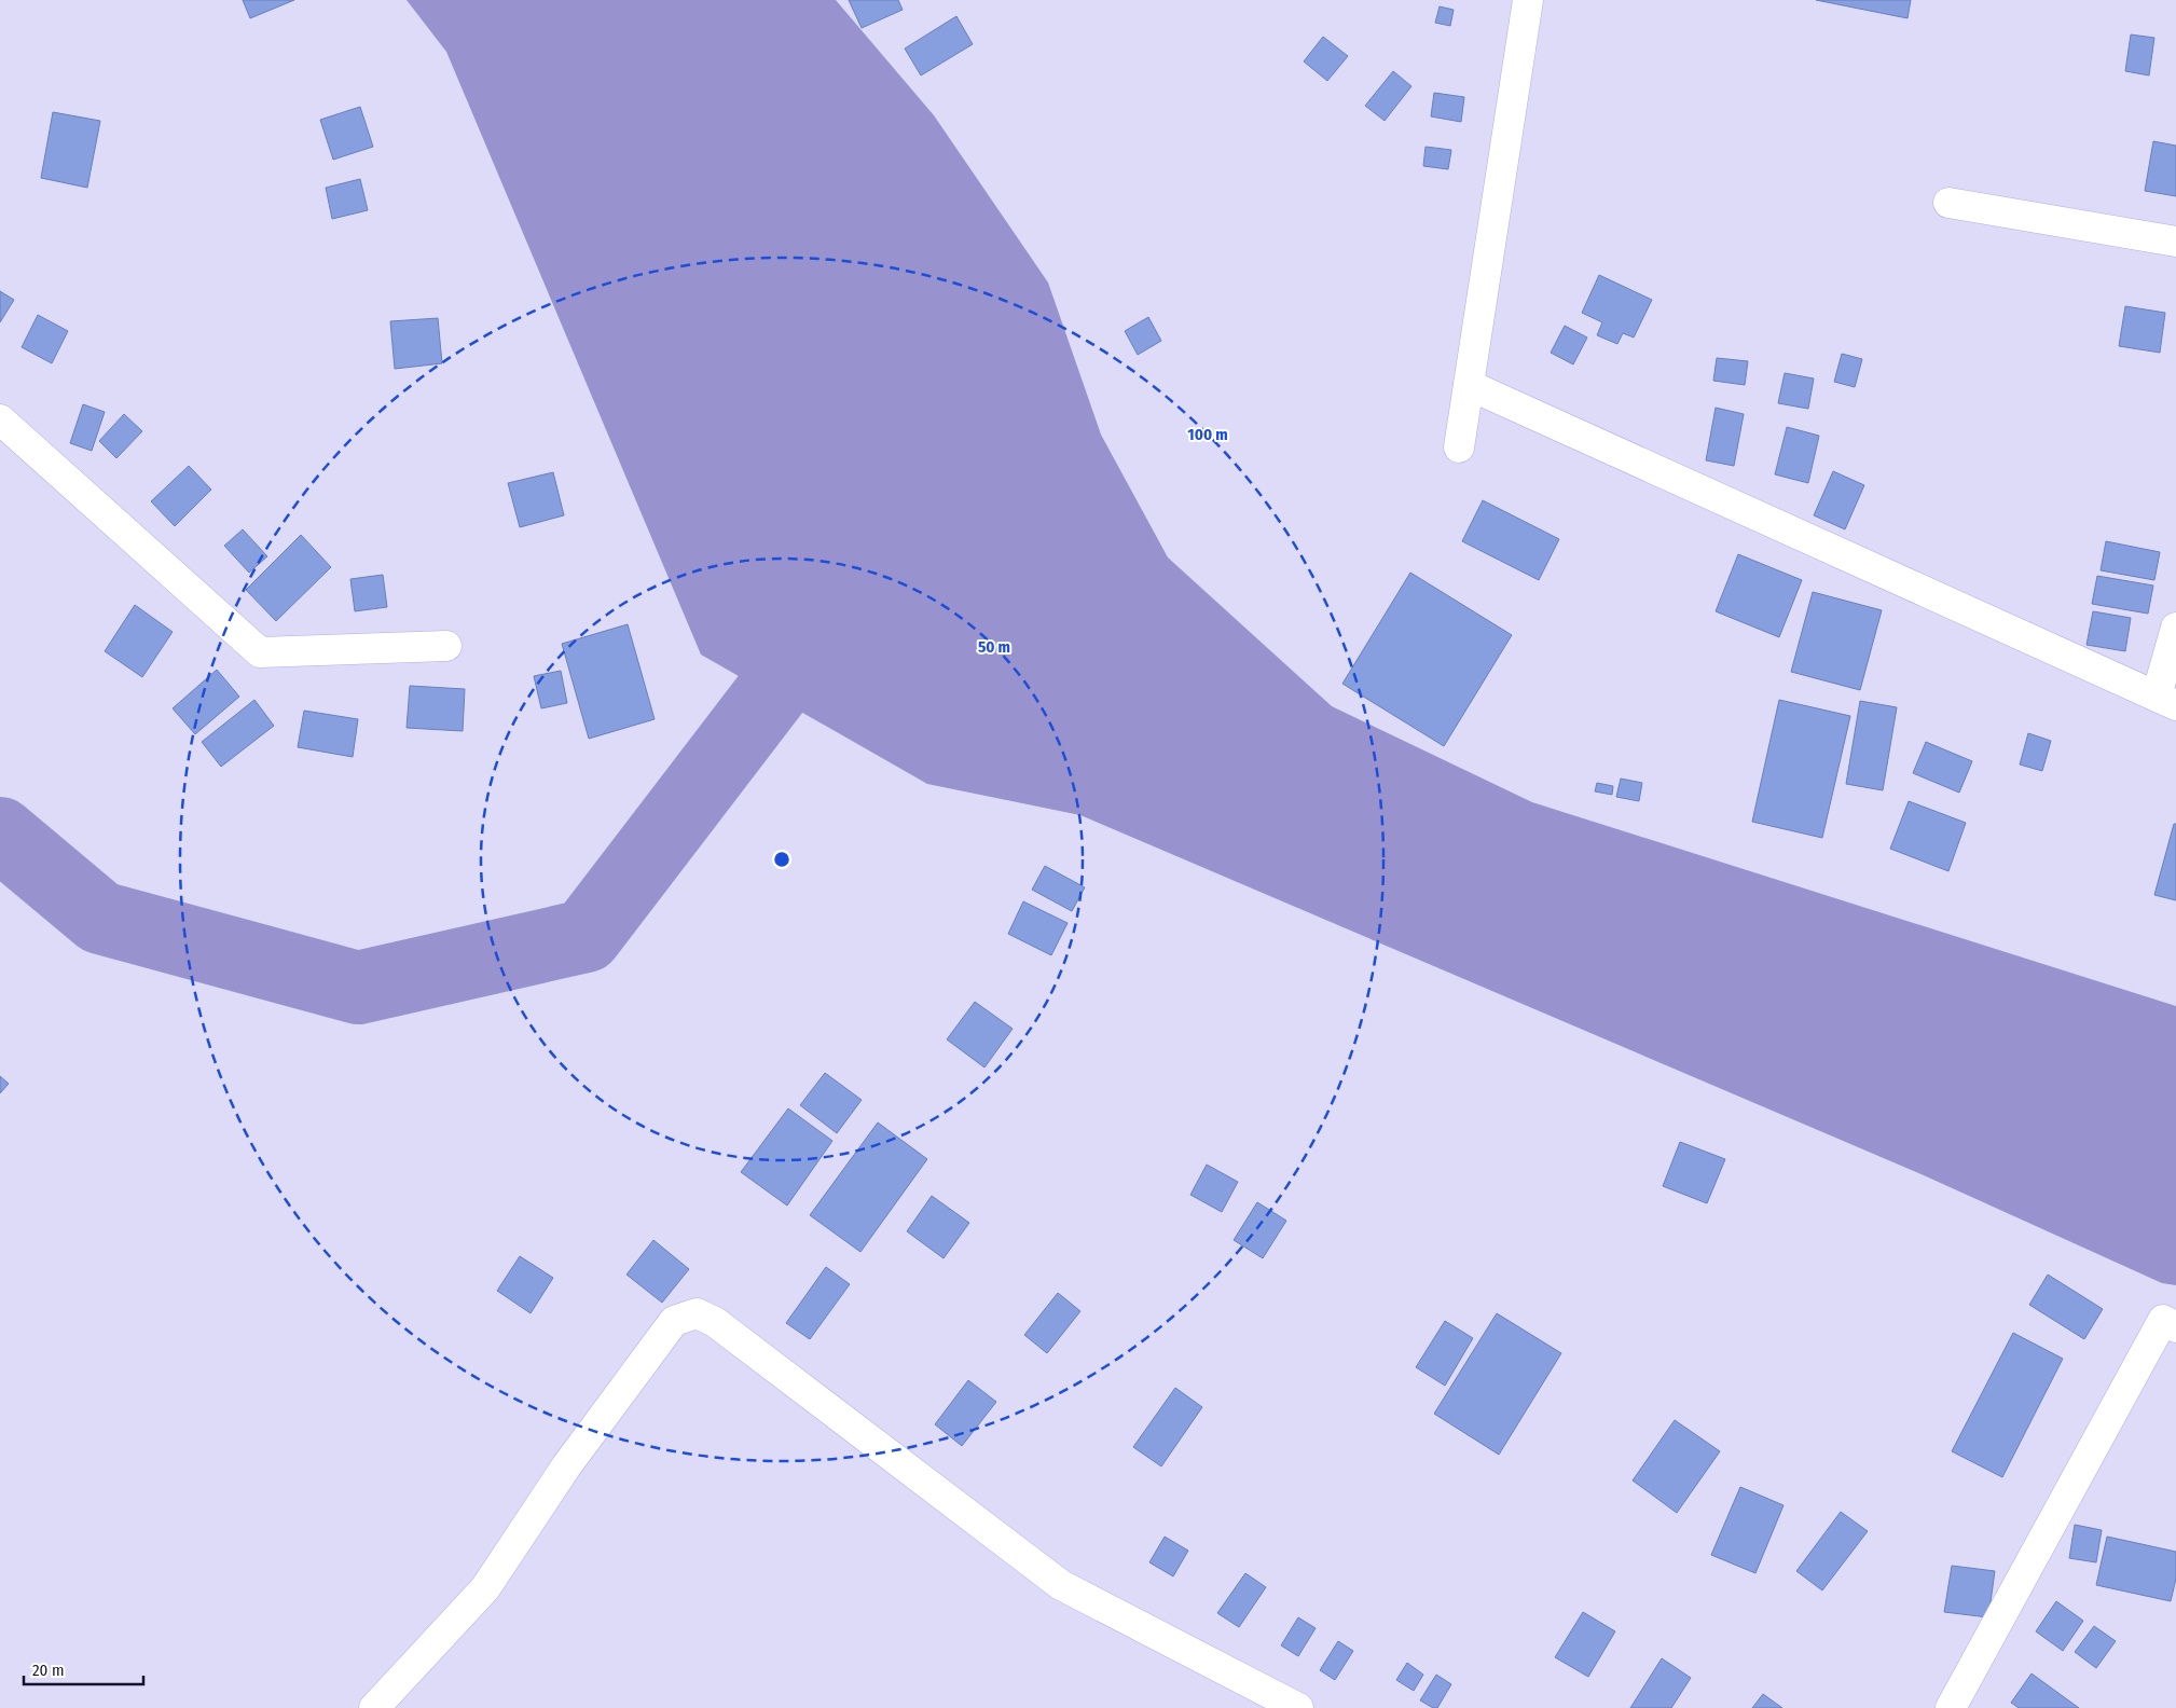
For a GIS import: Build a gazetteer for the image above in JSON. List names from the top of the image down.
{
  "scale_bar": "20 m",
  "rings": ["100 m", "50 m"]
}
